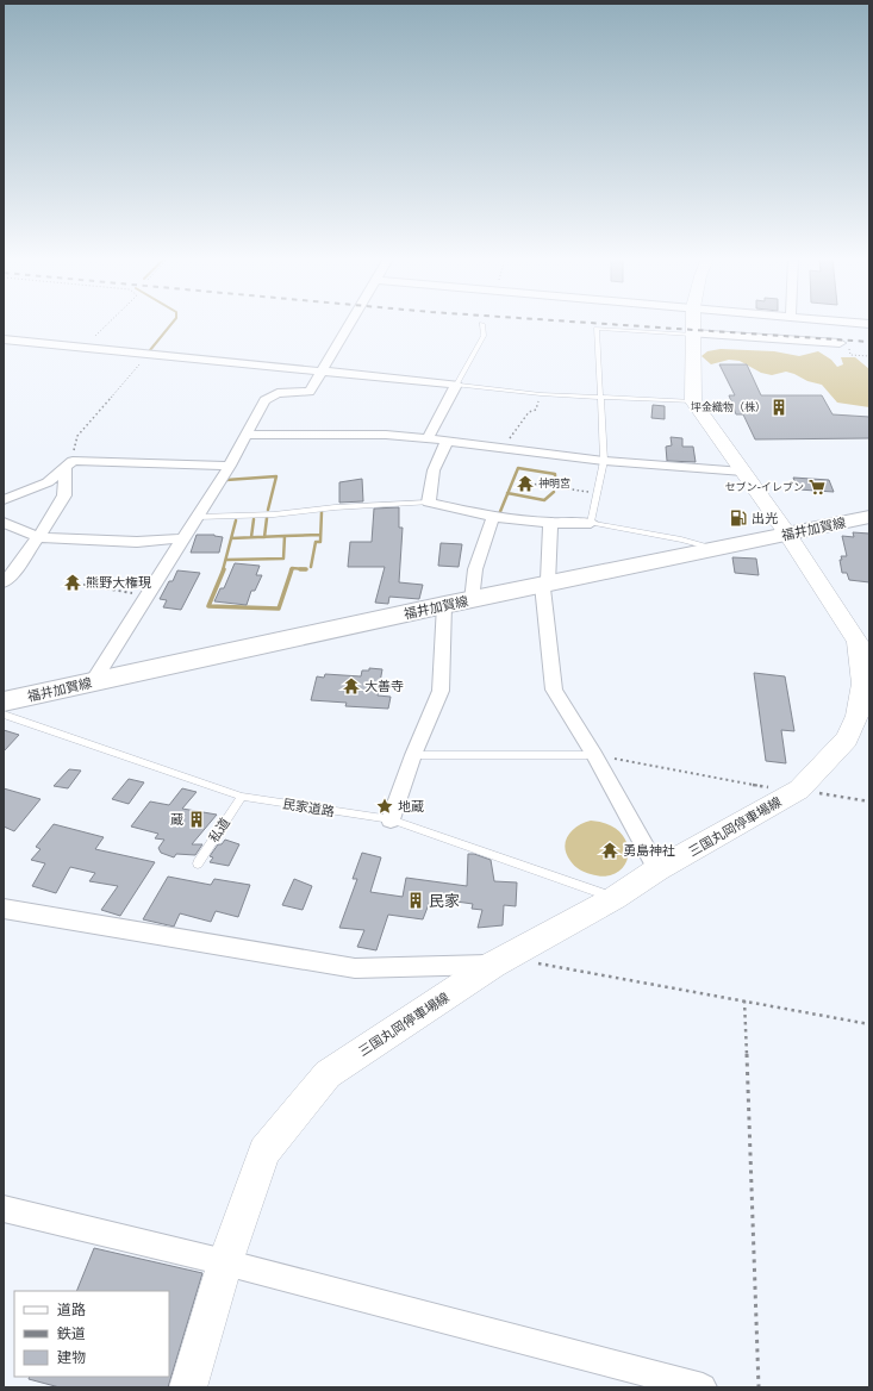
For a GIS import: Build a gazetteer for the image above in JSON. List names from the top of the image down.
{
  "streets": {
    "main road": ["福井加賀線", "三国丸岡停車場線"],
    "lane": ["民家道路", "私道"]
  },
  "crossings": [
    ["福井加賀線", "三国丸岡停車場線"],
    ["民家道路", "三国丸岡停車場線"],
    ["民家道路", "私道"]
  ],
  "places": {
    "building": ["坪金織物（株）", "蔵", "民家"],
    "temple": [
      "神明宮",
      "熊野大権現",
      "大善寺",
      "勇島神社"
    ],
    "supermarket": ["セブン-イレブン"],
    "fuel station": ["出光"],
    "place": ["地蔵"]
  },
  "legend": ["道路", "鉄道", "建物"]
}
